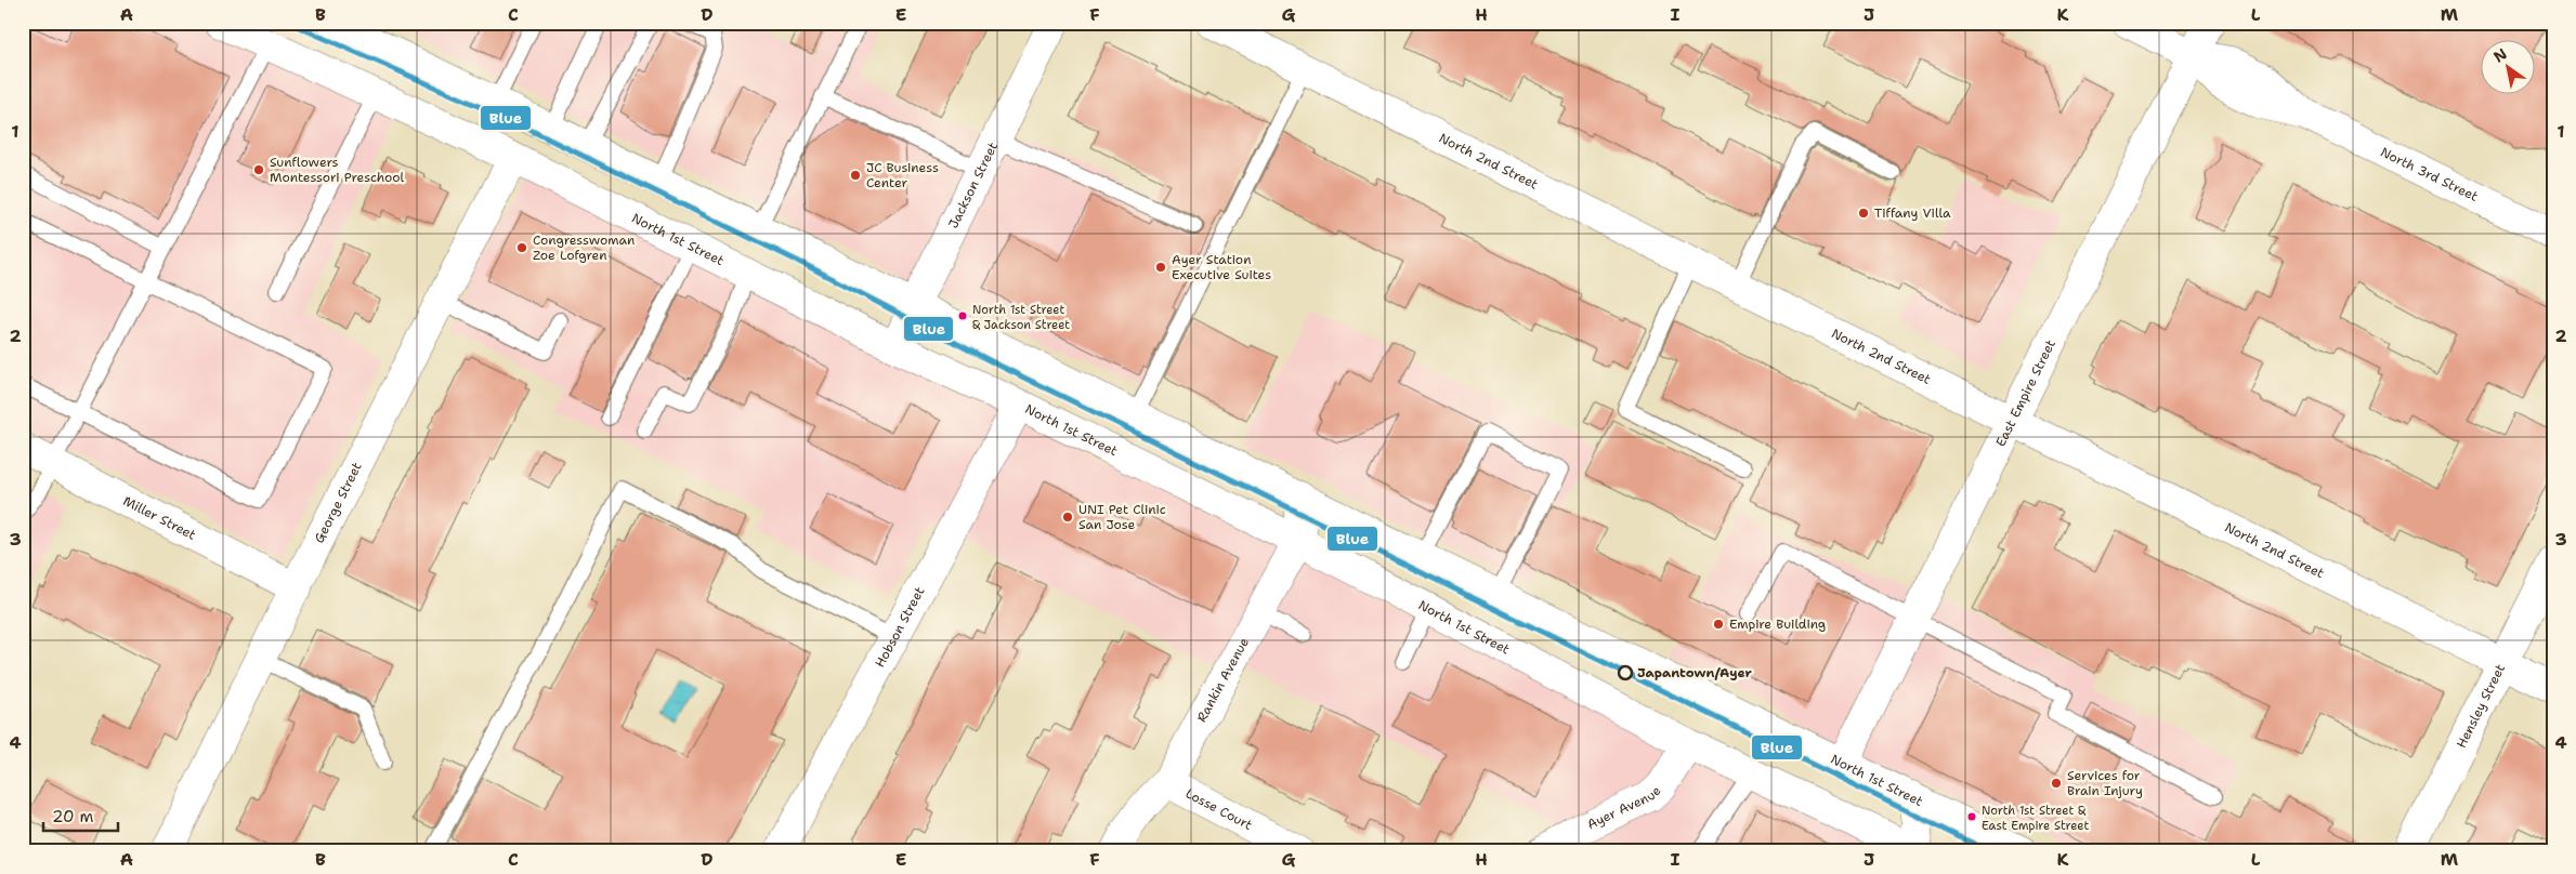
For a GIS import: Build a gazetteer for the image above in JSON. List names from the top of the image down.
{
  "streets": {
    "street": [
      "North 2nd Street",
      "North 3rd Street",
      "Jackson Street",
      "North 1st Street",
      "East Empire Street",
      "George Street",
      "Miller Street",
      "Hobson Street",
      "Rankin Avenue",
      "Hensley Street",
      "Ayer Avenue",
      "Losse Court"
    ]
  },
  "crossings": [
    ["North 2nd Street", "East Empire Street"],
    ["North 2nd Street", "Hensley Street"],
    ["North 3rd Street", "East Empire Street"],
    ["Jackson Street", "North 1st Street"],
    ["North 1st Street", "East Empire Street"],
    ["North 1st Street", "George Street"],
    ["North 1st Street", "Hobson Street"],
    ["North 1st Street", "Rankin Avenue"],
    ["North 1st Street", "Ayer Avenue"],
    ["George Street", "Miller Street"],
    ["Rankin Avenue", "Losse Court"]
  ],
  "places": [
    "Sunflowers Montessori Preschool",
    "JC Business Center",
    "Tiffany Villa",
    "Congresswoman Zoe Lofgren",
    "Ayer Station Executive Suites",
    "North 1st Street & Jackson Street",
    "UNI Pet Clinic San Jose",
    "Empire Building",
    "Japantown/Ayer",
    "Services for Brain Injury",
    "North 1st Street & East Empire Street"
  ],
  "lines": ["transit line Blue"],
  "scale_bar": "20 m",
  "north": "top left",
  "grid": {
    "columns": [
      "A",
      "B",
      "C",
      "D",
      "E",
      "F",
      "G",
      "H",
      "I",
      "J",
      "K",
      "L",
      "M"
    ],
    "rows": [
      "1",
      "2",
      "3",
      "4"
    ]
  }
}
